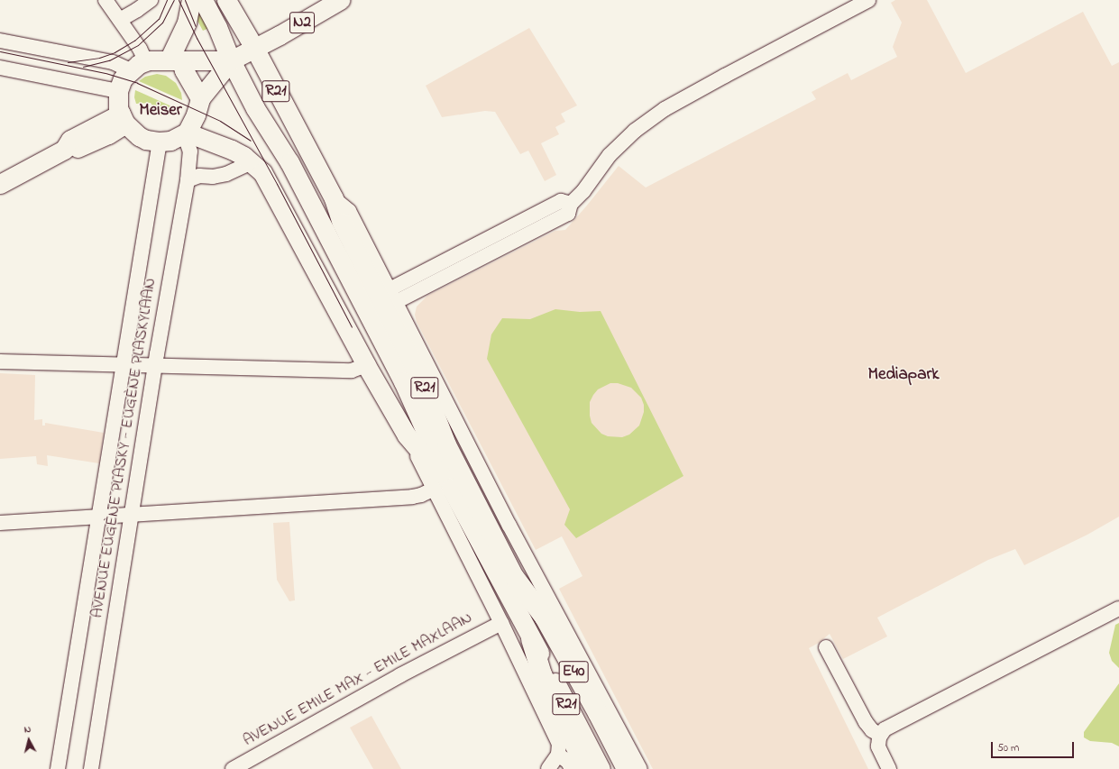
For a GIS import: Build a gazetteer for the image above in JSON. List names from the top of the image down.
{
  "streets": {
    "highway": ["E40"],
    "main road": ["N2", "R21"],
    "street": ["AVENUE EUGÈNE PLASKY - EUGÈNE PLASKYLAAN", "AVENUE EMILE MAX - EMILE MAXLAAN"]
  },
  "crossings": [
    ["N2", "R21"],
    ["N2", "AVENUE EUGÈNE PLASKY - EUGÈNE PLASKYLAAN"],
    ["R21", "E40"]
  ],
  "districts": ["Meiser", "Mediapark"],
  "scale_bar": "50 m",
  "north": "top"
}
